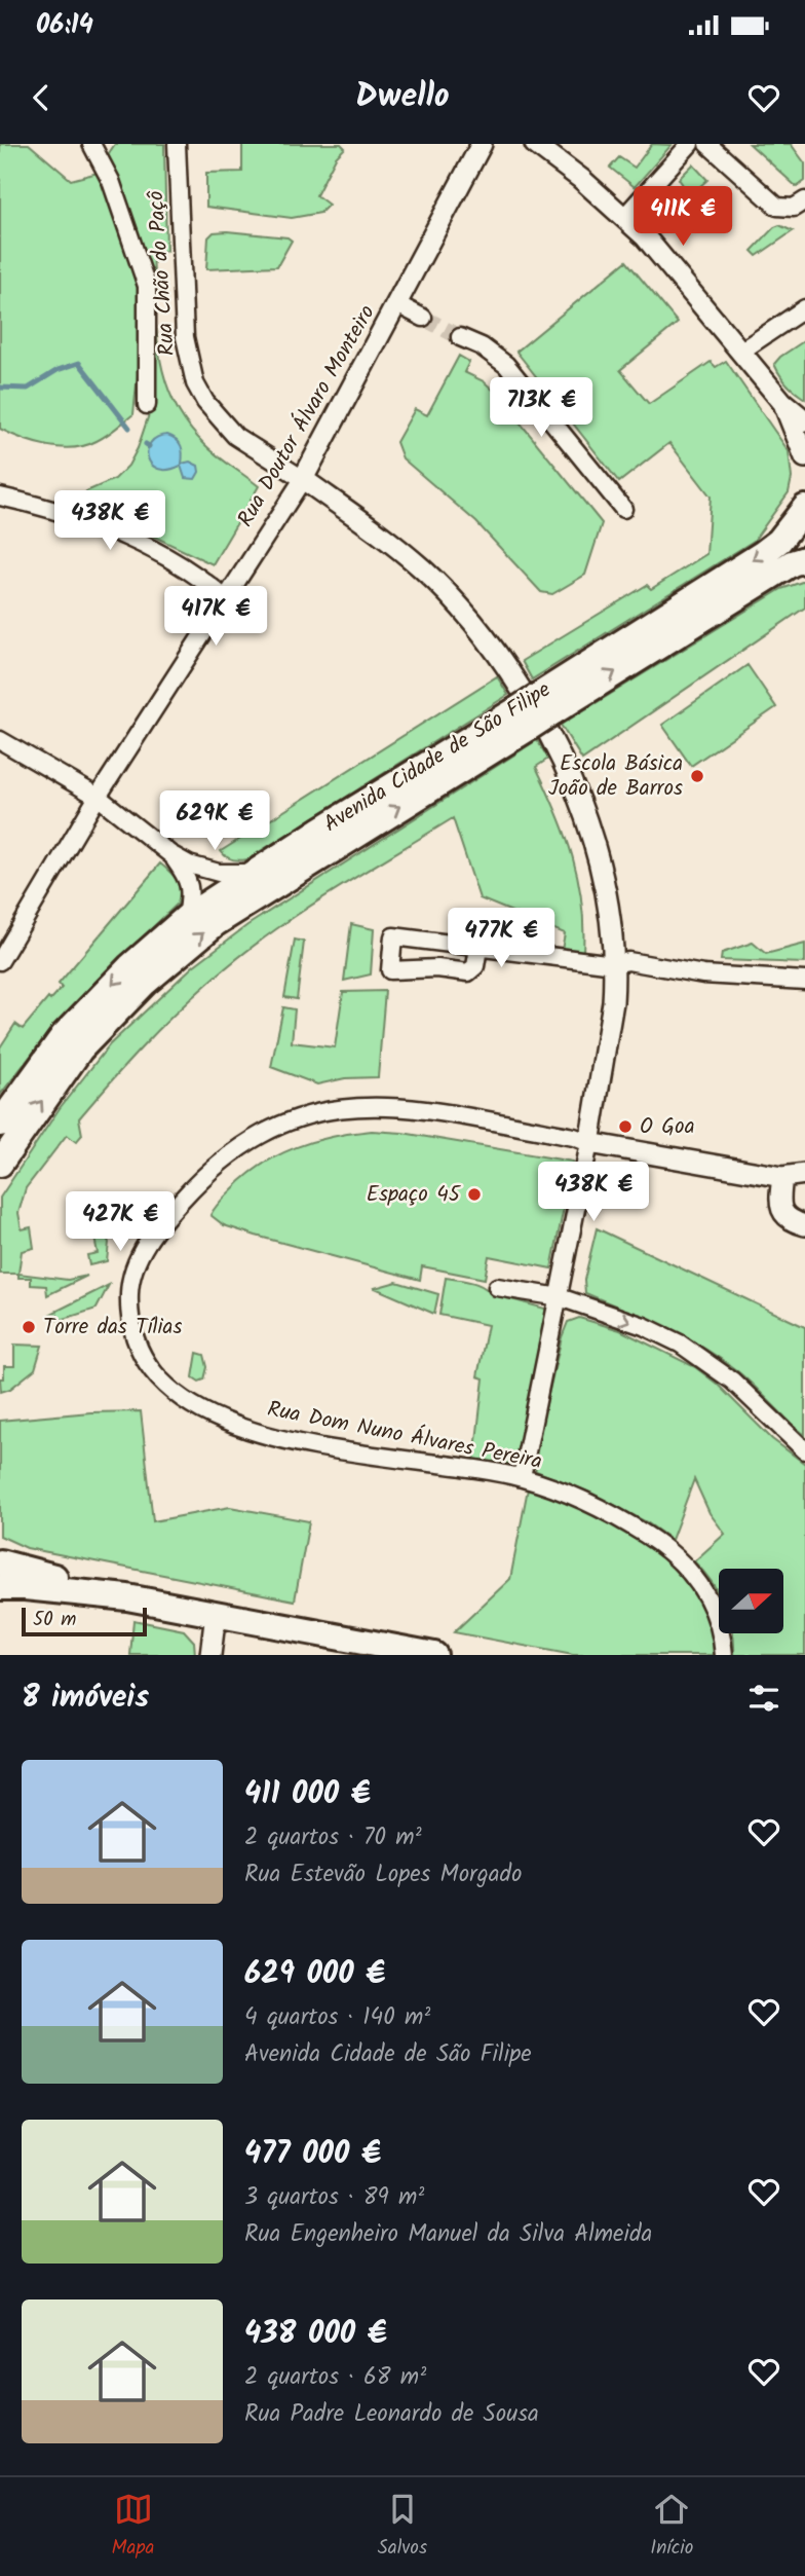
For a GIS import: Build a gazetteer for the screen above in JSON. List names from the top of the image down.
{
  "streets": {
    "main road": ["Avenida Cidade de São Filipe"],
    "street": ["Rua Chão do Paçô", "Rua Doutor Álvaro Monteiro", "Rua Dom Nuno Álvares Pereira"]
  },
  "crossings": [
    ["Rua Chão do Paçô", "Rua Doutor Álvaro Monteiro"]
  ],
  "places": [
    "Escola Básica João de Barros",
    "O Goa",
    "Espaço 45",
    "Torre das Tílias"
  ],
  "scale_bar": "50 m",
  "north": "right",
  "page": {
    "status": "06:14",
    "header": "Dwello",
    "price": [
      "411K €",
      "713K €",
      "438K €",
      "417K €",
      "629K €",
      "477K €",
      "438K €",
      "427K €"
    ],
    "scale": "50 m",
    "heading": "8 imóveis",
    "list": [
      {
        "name": "411 000 €",
        "note": "2 quartos · 70 m² · Rua Estevão Lopes Morgado"
      },
      {
        "name": "629 000 €",
        "note": "4 quartos · 140 m² · Avenida Cidade de São Filipe"
      },
      {
        "name": "477 000 €",
        "note": "3 quartos · 89 m² · Rua Engenheiro Manuel da Silva Almeida"
      },
      {
        "name": "438 000 €",
        "note": "2 quartos · 68 m² · Rua Padre Leonardo de Sousa"
      }
    ],
    "tabs": ["Mapa", "Salvos", "Início"]
  }
}
